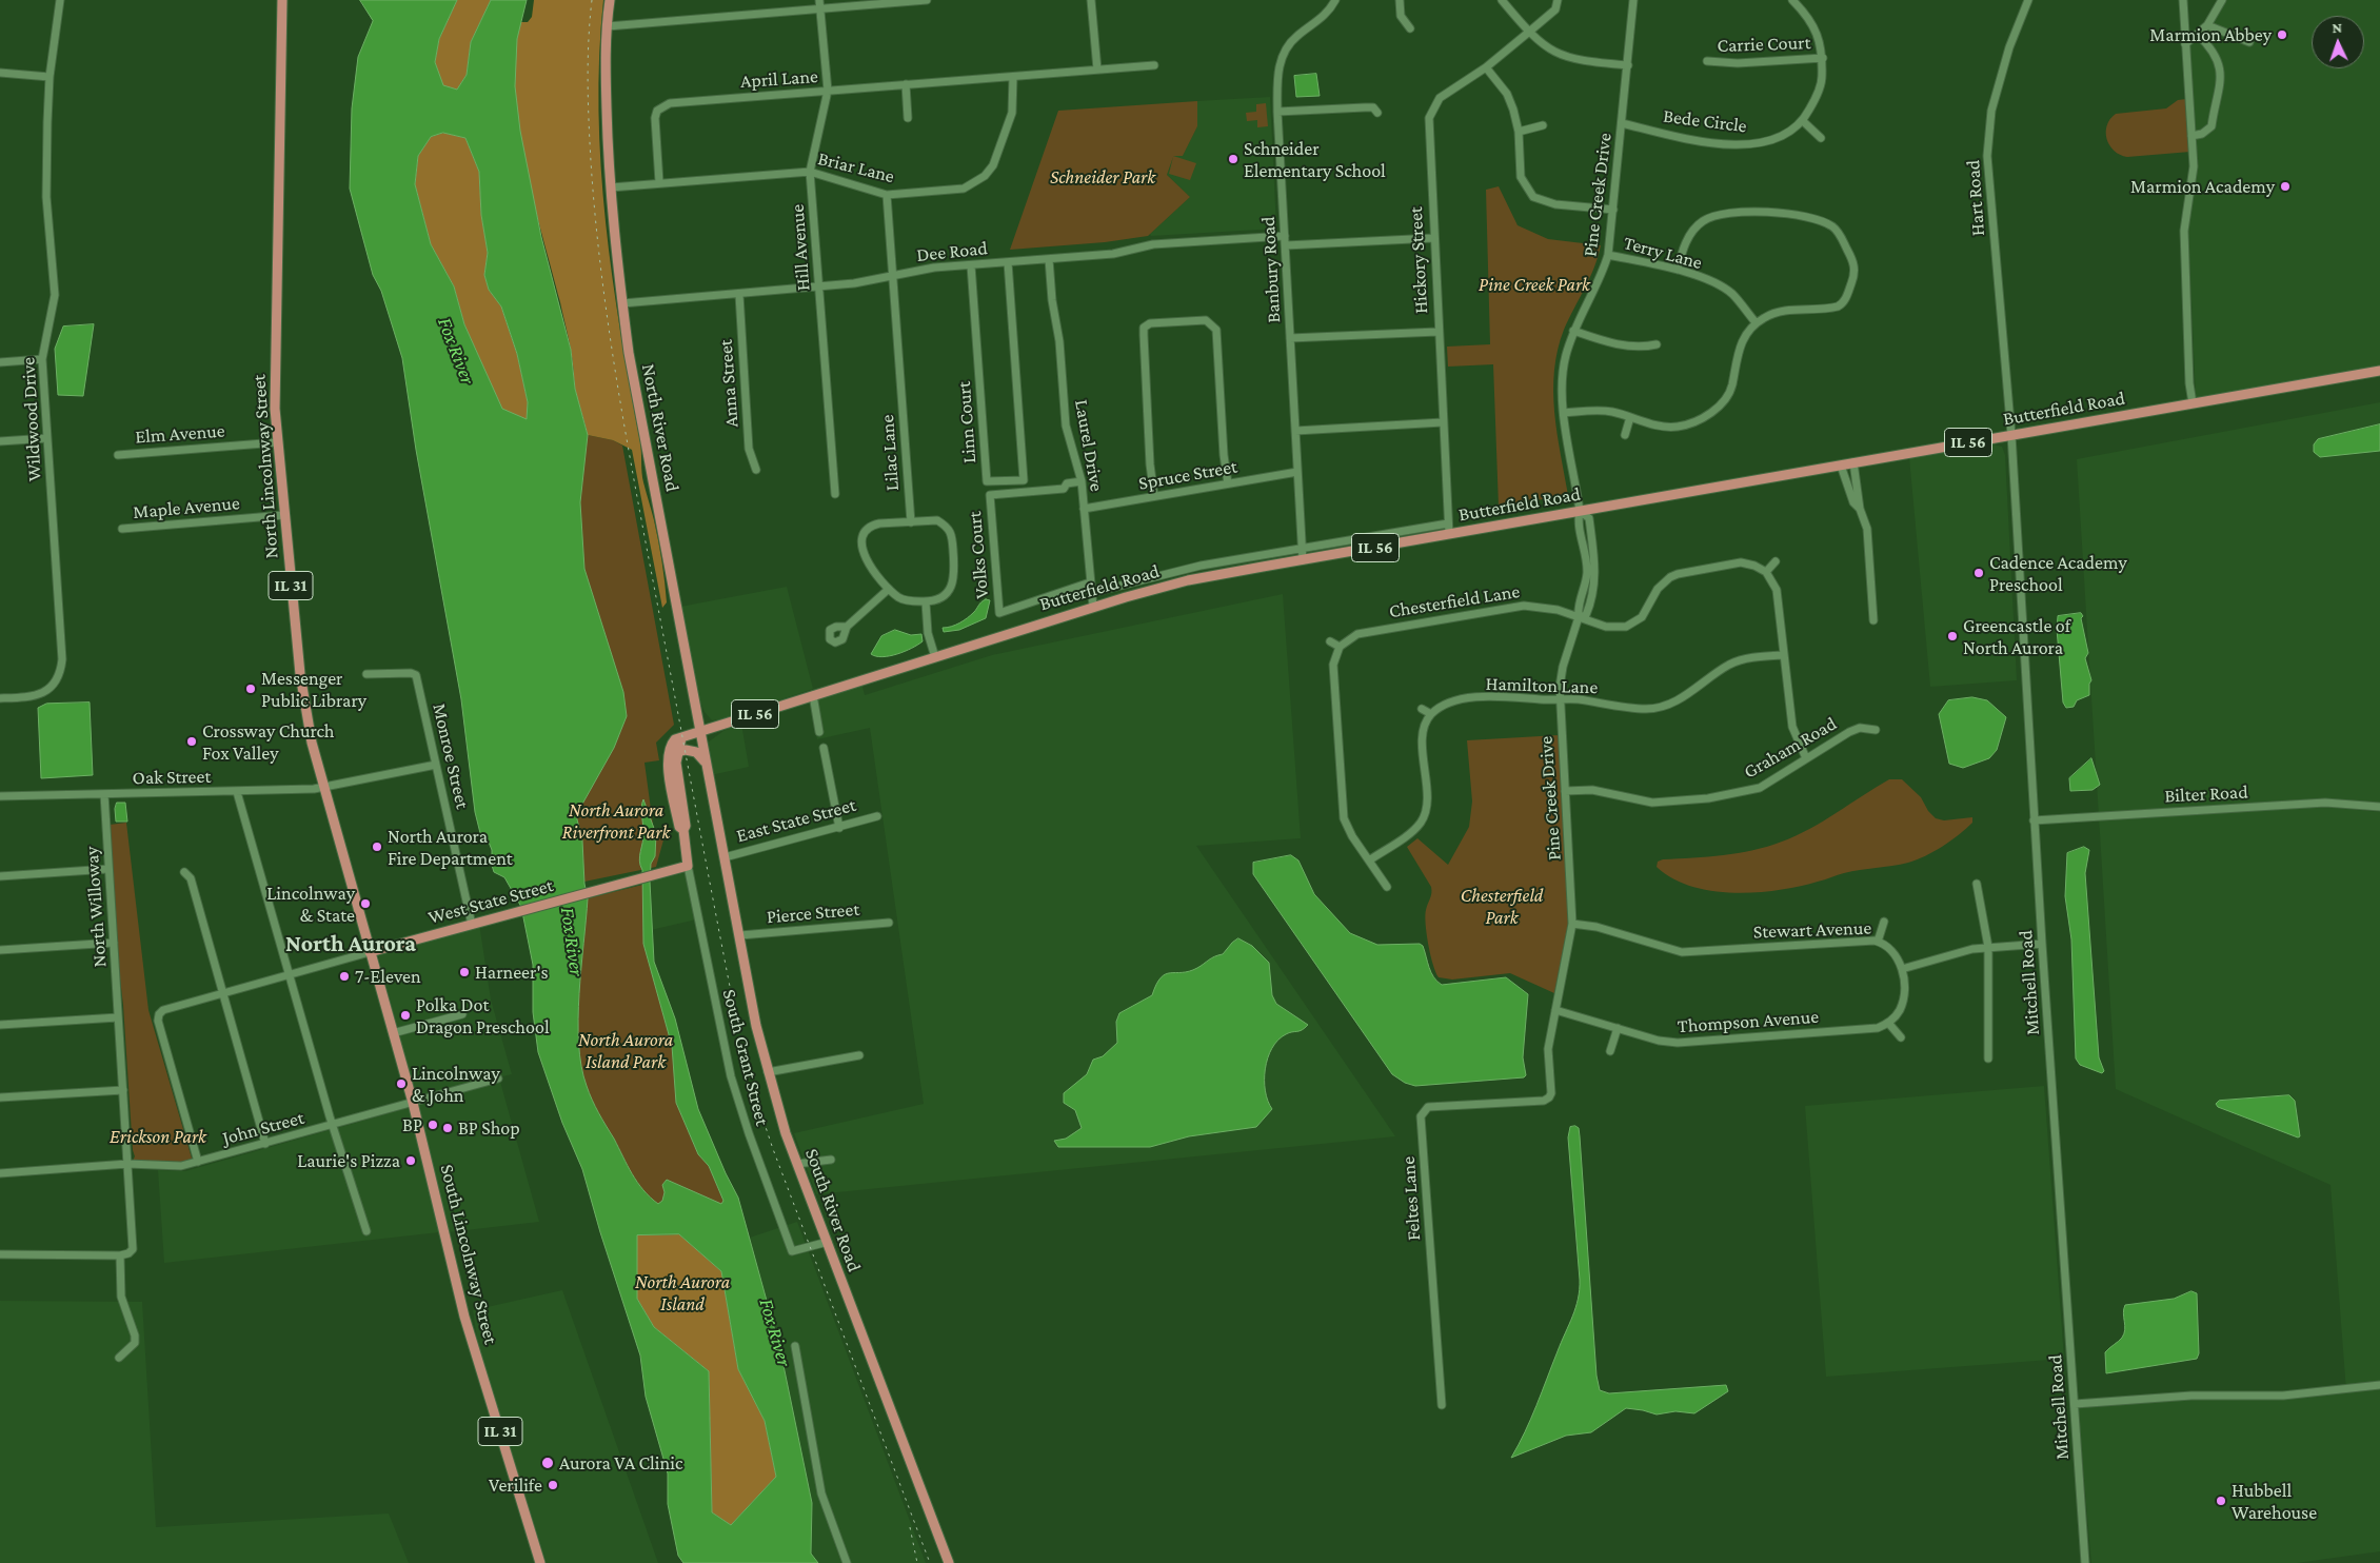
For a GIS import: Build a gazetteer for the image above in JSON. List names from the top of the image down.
{
  "streets": {
    "main road": [
      "Butterfield Road",
      "North River Road",
      "IL 56",
      "North Lincolnway Street",
      "IL 31",
      "West State Street",
      "South River Road",
      "South Lincolnway Street"
    ],
    "street": [
      "Carrie Court",
      "April Lane",
      "Bede Circle",
      "Briar Lane",
      "Pine Creek Drive",
      "Hart Road",
      "Hill Avenue",
      "Dee Road",
      "Terry Lane",
      "Hickory Street",
      "Banbury Road",
      "Anna Street",
      "Wildwood Drive",
      "Linn Court",
      "Elm Avenue",
      "Laurel Drive",
      "Lilac Lane",
      "Spruce Street",
      "Maple Avenue",
      "Volks Court",
      "Chesterfield Lane",
      "Hamilton Lane",
      "Graham Road",
      "Monroe Street",
      "Oak Street",
      "Bilter Road",
      "East State Street",
      "North Willoway",
      "Pierce Street",
      "Stewart Avenue",
      "Mitchell Road",
      "Thompson Avenue",
      "South Grant Street",
      "John Street",
      "Feltes Lane"
    ]
  },
  "crossings": [
    ["April Lane", "Briar Lane"],
    ["April Lane", "Hill Avenue"],
    ["Bede Circle", "Pine Creek Drive"],
    ["Briar Lane", "Hill Avenue"],
    ["Briar Lane", "North River Road"],
    ["Briar Lane", "Lilac Lane"],
    ["Pine Creek Drive", "Terry Lane"],
    ["Pine Creek Drive", "Butterfield Road"],
    ["Pine Creek Drive", "Chesterfield Lane"],
    ["Pine Creek Drive", "Hamilton Lane"],
    ["Pine Creek Drive", "Graham Road"],
    ["Pine Creek Drive", "Stewart Avenue"],
    ["Pine Creek Drive", "Thompson Avenue"],
    ["Pine Creek Drive", "Feltes Lane"],
    ["Hart Road", "Mitchell Road"],
    ["Hill Avenue", "Dee Road"],
    ["Dee Road", "Banbury Road"],
    ["Dee Road", "Anna Street"],
    ["Dee Road", "Linn Court"],
    ["Dee Road", "North River Road"],
    ["Dee Road", "Laurel Drive"],
    ["Dee Road", "Lilac Lane"],
    ["Hickory Street", "Butterfield Road"],
    ["Banbury Road", "Butterfield Road"],
    ["Banbury Road", "Spruce Street"],
    ["Butterfield Road", "North River Road"],
    ["Butterfield Road", "Laurel Drive"],
    ["Butterfield Road", "Volks Court"],
    ["Butterfield Road", "Mitchell Road"],
    ["North River Road", "East State Street"],
    ["North River Road", "South River Road"],
    ["Elm Avenue", "North Lincolnway Street"],
    ["Laurel Drive", "Spruce Street"],
    ["Laurel Drive", "Volks Court"],
    ["North Lincolnway Street", "Maple Avenue"],
    ["North Lincolnway Street", "Oak Street"],
    ["North Lincolnway Street", "West State Street"],
    ["North Lincolnway Street", "South Lincolnway Street"],
    ["Monroe Street", "Oak Street"],
    ["Monroe Street", "West State Street"],
    ["Oak Street", "North Willoway"],
    ["Bilter Road", "Mitchell Road"],
    ["East State Street", "South River Road"],
    ["West State Street", "South Grant Street"],
    ["West State Street", "John Street"],
    ["West State Street", "South Lincolnway Street"],
    ["North Willoway", "John Street"],
    ["Pierce Street", "South River Road"],
    ["South Grant Street", "South River Road"],
    ["John Street", "South Lincolnway Street"]
  ],
  "districts": ["North Aurora"],
  "water": ["Fox River"],
  "parks": [
    "Schneider Park",
    "Pine Creek Park",
    "North Aurora Riverfront Park",
    "Chesterfield Park",
    "North Aurora Island Park",
    "Erickson Park",
    "North Aurora Island"
  ],
  "places": [
    "Marmion Abbey",
    "Schneider Elementary School",
    "Marmion Academy",
    "Cadence Academy Preschool",
    "Greencastle of North Aurora",
    "Messenger Public Library",
    "Crossway Church Fox Valley",
    "North Aurora Fire Department",
    "Lincolnway & State",
    "Harneer's",
    "7-Eleven",
    "Polka Dot Dragon Preschool",
    "Lincolnway & John",
    "BP",
    "BP Shop",
    "Laurie's Pizza",
    "Aurora VA Clinic",
    "Verilife",
    "Hubbell Warehouse"
  ],
  "north": "top"
}
